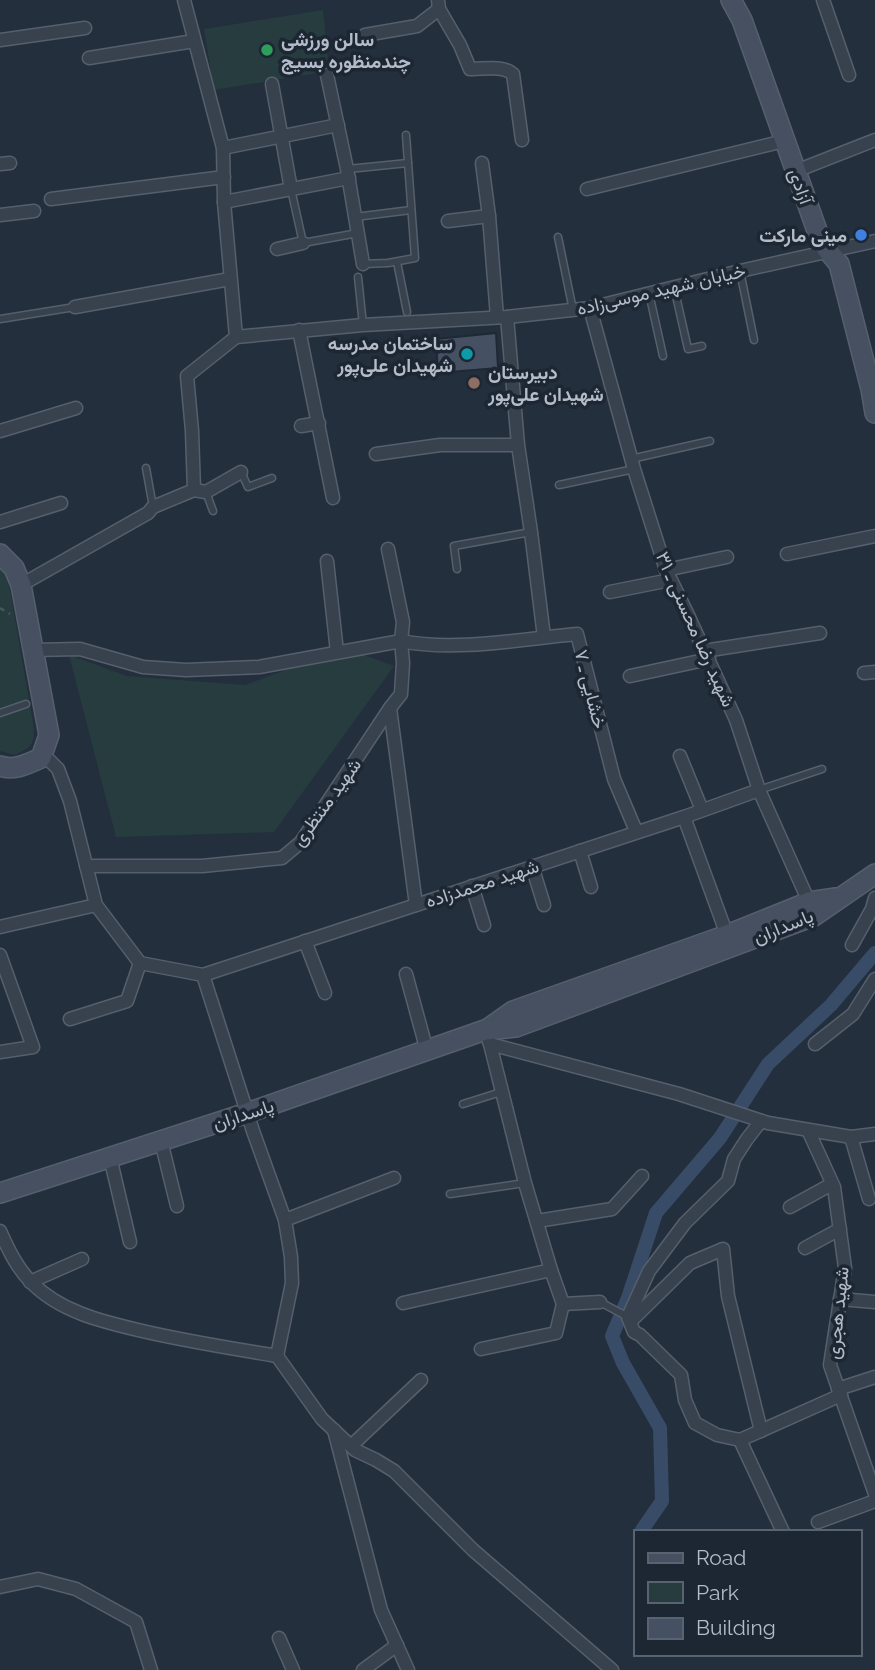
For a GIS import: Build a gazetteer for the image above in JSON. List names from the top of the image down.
{
  "streets": {
    "street": [
      "آزادی",
      "خیابان شهید موسی‌زاده",
      "شهید رضا محسنی ـ ۳۱",
      "خشایی ـ ۷",
      "شهید منتظری",
      "شهید محمدزاده",
      "پاسداران",
      "شهید هجری"
    ]
  },
  "crossings": [
    ["آزادی", "خیابان شهید موسی‌زاده"],
    ["خیابان شهید موسی‌زاده", "شهید رضا محسنی ـ ۳۱"],
    ["شهید رضا محسنی ـ ۳۱", "شهید محمدزاده"],
    ["شهید رضا محسنی ـ ۳۱", "پاسداران"],
    ["خشایی ـ ۷", "شهید منتظری"],
    ["خشایی ـ ۷", "شهید محمدزاده"]
  ],
  "places": [
    "سالن ورزشی چندمنظوره بسیج",
    "مینی مارکت",
    "ساختمان مدرسه شهیدان علی‌پور",
    "دبیرستان شهیدان علی‌پور"
  ],
  "legend": ["Road", "Park", "Building"]
}
